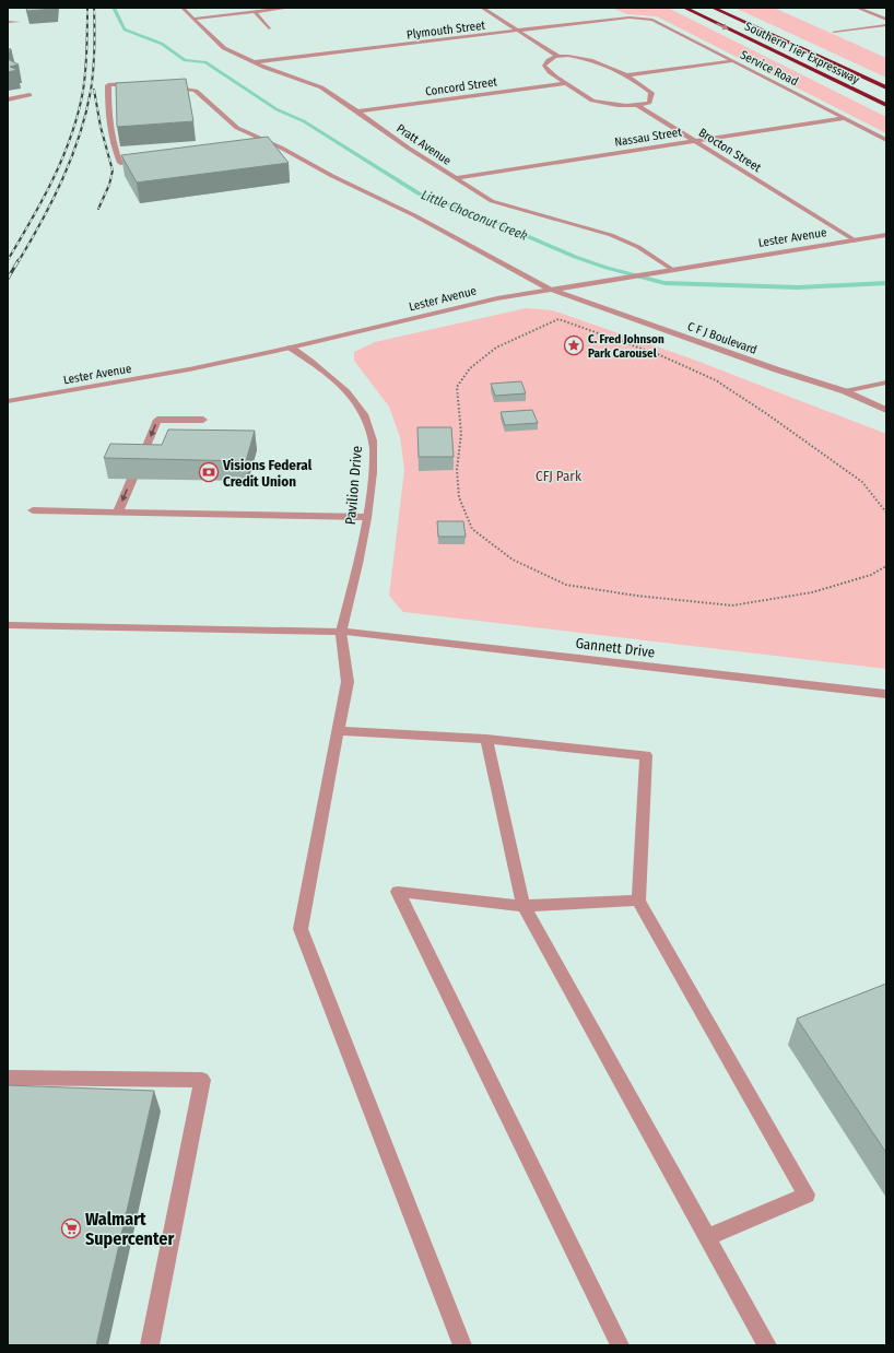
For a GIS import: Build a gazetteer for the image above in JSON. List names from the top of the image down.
{
  "streets": {
    "highway": ["Southern Tier Expressway"],
    "street": [
      "Plymouth Street",
      "Service Road",
      "Concord Street",
      "Nassau Street",
      "Pratt Avenue",
      "Brocton Street",
      "Lester Avenue",
      "C F J Boulevard",
      "Pavilion Drive",
      "Gannett Drive"
    ]
  },
  "crossings": [
    ["Plymouth Street", "Service Road"],
    ["Plymouth Street", "Pratt Avenue"],
    ["Service Road", "Nassau Street"],
    ["Concord Street", "Pratt Avenue"],
    ["Nassau Street", "Pratt Avenue"],
    ["Nassau Street", "Brocton Street"],
    ["Pratt Avenue", "Lester Avenue"],
    ["Brocton Street", "Lester Avenue"],
    ["Lester Avenue", "C F J Boulevard"],
    ["Lester Avenue", "Pavilion Drive"],
    ["Pavilion Drive", "Gannett Drive"]
  ],
  "water": ["Little Choconut Creek"],
  "parks": ["CFJ Park"],
  "places": {
    "place": ["C. Fred Johnson Park Carousel"],
    "bank": ["Visions Federal Credit Union"],
    "supermarket": ["Walmart Supercenter"]
  }
}
